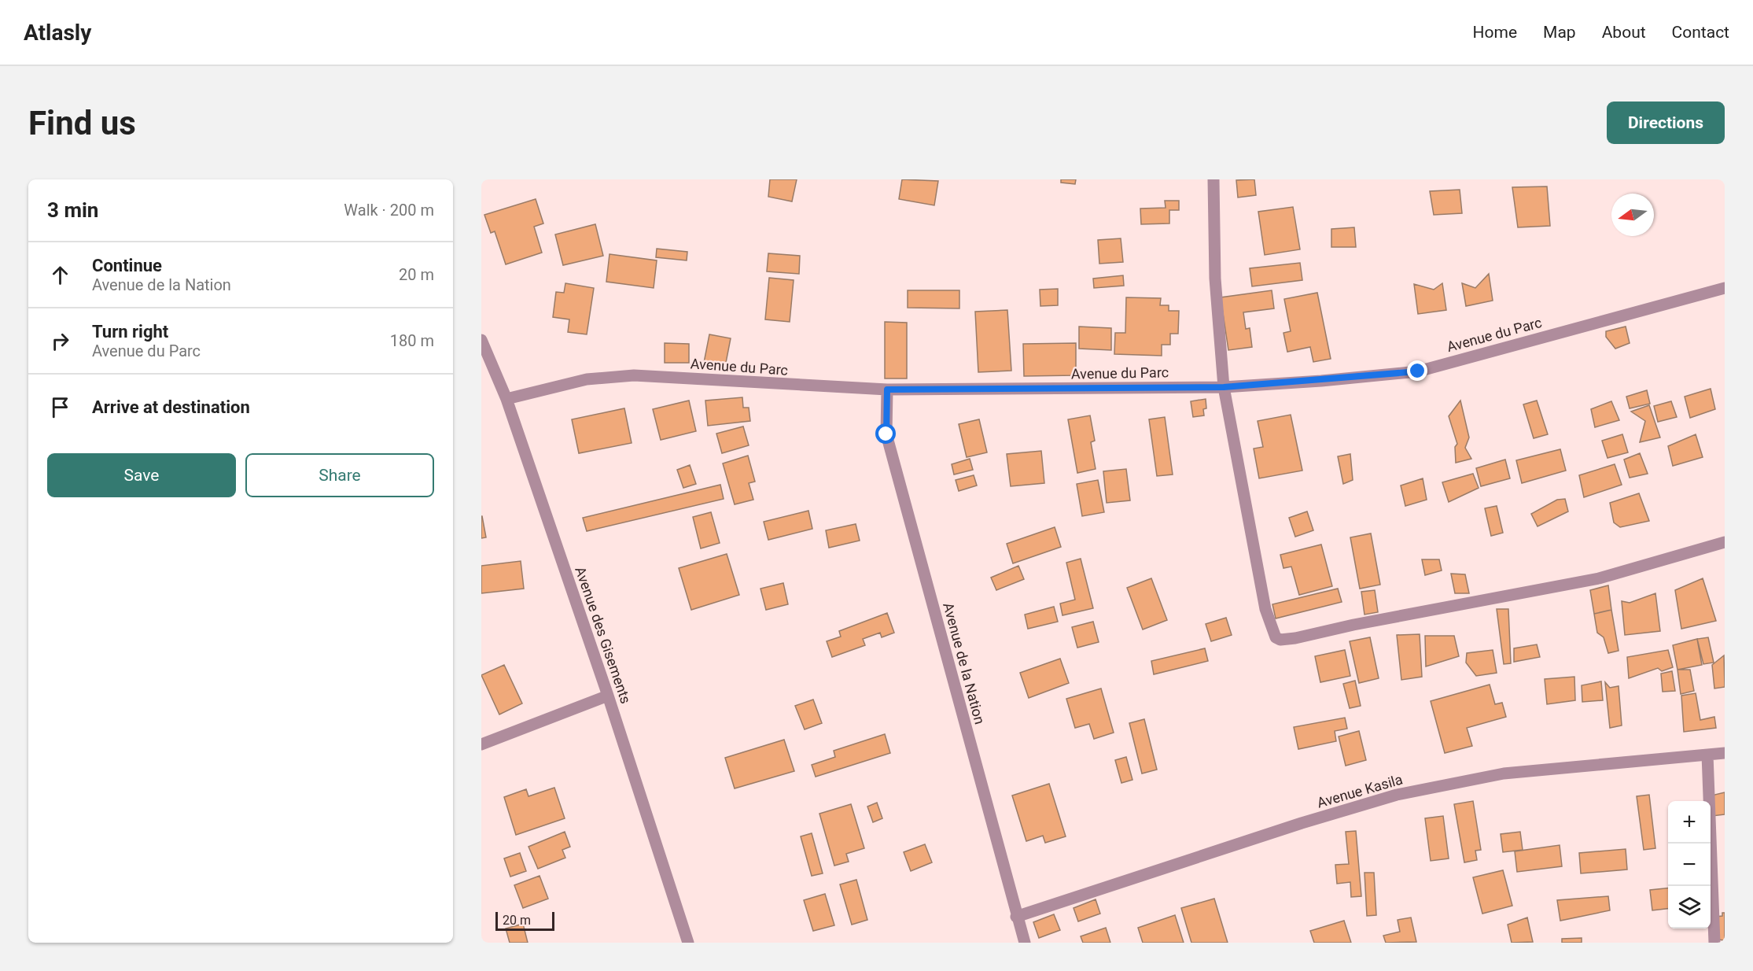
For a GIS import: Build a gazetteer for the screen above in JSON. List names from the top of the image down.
{
  "streets": {
    "street": [
      "Avenue du Parc",
      "Avenue des Gisements",
      "Avenue de la Nation",
      "Avenue Kasila"
    ]
  },
  "crossings": [
    ["Avenue du Parc", "Avenue des Gisements"],
    ["Avenue du Parc", "Avenue de la Nation"],
    ["Avenue de la Nation", "Avenue Kasila"]
  ],
  "scale_bar": "20 m",
  "north": "left",
  "page": {
    "header": "Atlasly",
    "nav": [
      "Home",
      "Map",
      "About",
      "Contact"
    ],
    "buttons": [
      "Directions",
      ["Save", "Share"]
    ],
    "title": "Find us",
    "heading": ["3 min", "Walk · 200 m"],
    "list": [
      ["Continue", "Avenue de la Nation", "20 m"],
      ["Turn right", "Avenue du Parc", "180 m"],
      "Arrive at destination"
    ],
    "map_buttons": ["+", "−"],
    "scale": "20 m"
  }
}
